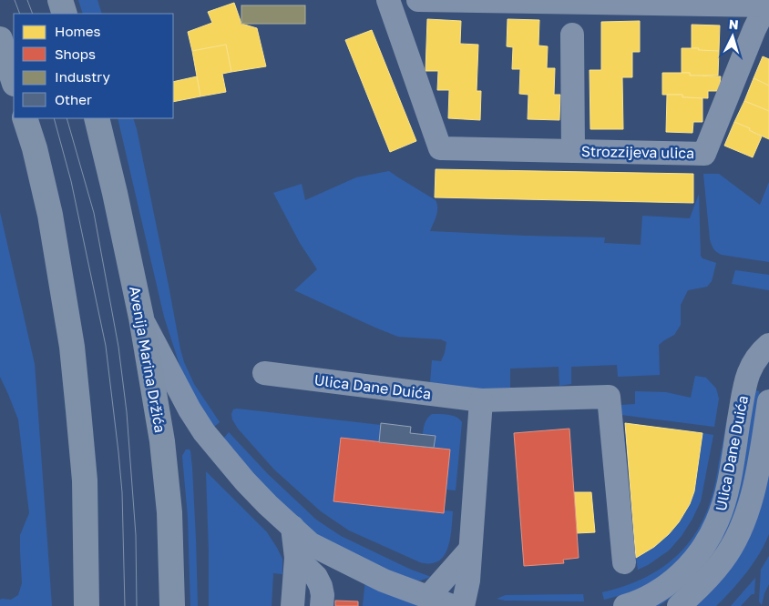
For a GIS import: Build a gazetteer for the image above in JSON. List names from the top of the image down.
{
  "streets": {
    "main road": ["Avenija Marina Držića"],
    "street": ["Strozzijeva ulica", "Ulica Dane Duića"]
  },
  "legend": [
    "Homes",
    "Shops",
    "Industry",
    "Other"
  ],
  "north": "top"
}
